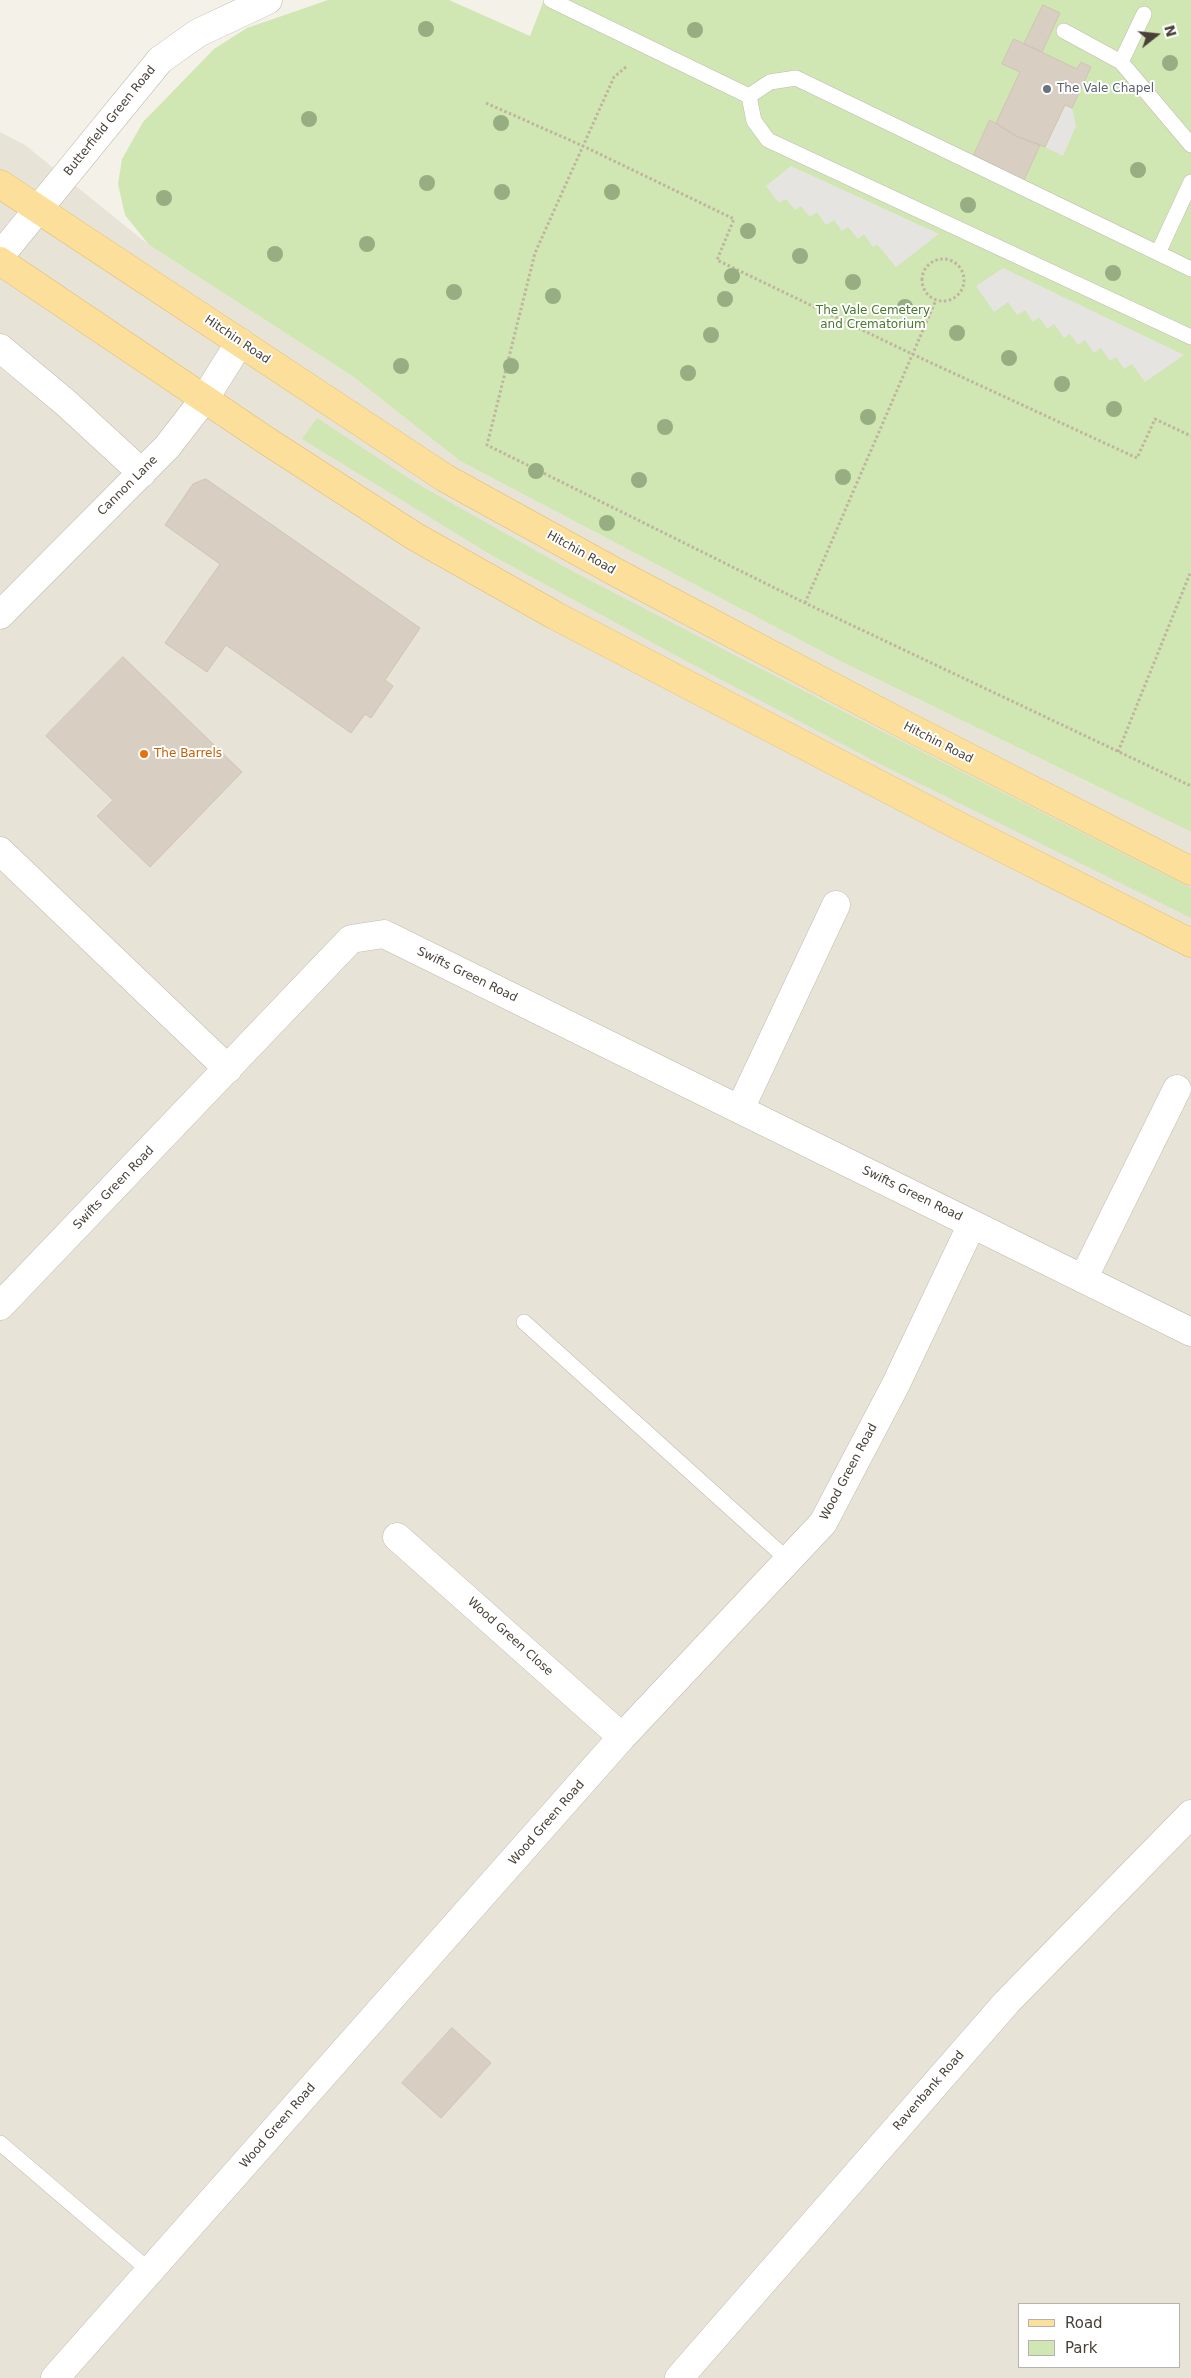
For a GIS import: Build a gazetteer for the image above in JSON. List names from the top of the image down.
{
  "streets": {
    "main road": ["Hitchin Road"],
    "street": [
      "Butterfield Green Road",
      "Cannon Lane",
      "Swifts Green Road",
      "Wood Green Road",
      "Wood Green Close",
      "Ravenbank Road"
    ]
  },
  "crossings": [
    ["Butterfield Green Road", "Hitchin Road"],
    ["Hitchin Road", "Cannon Lane"],
    ["Swifts Green Road", "Wood Green Road"],
    ["Wood Green Road", "Wood Green Close"]
  ],
  "parks": ["The Vale Cemetery and Crematorium"],
  "places": ["The Vale Chapel", "The Barrels"],
  "legend": ["Road", "Park"],
  "north": "right"
}
